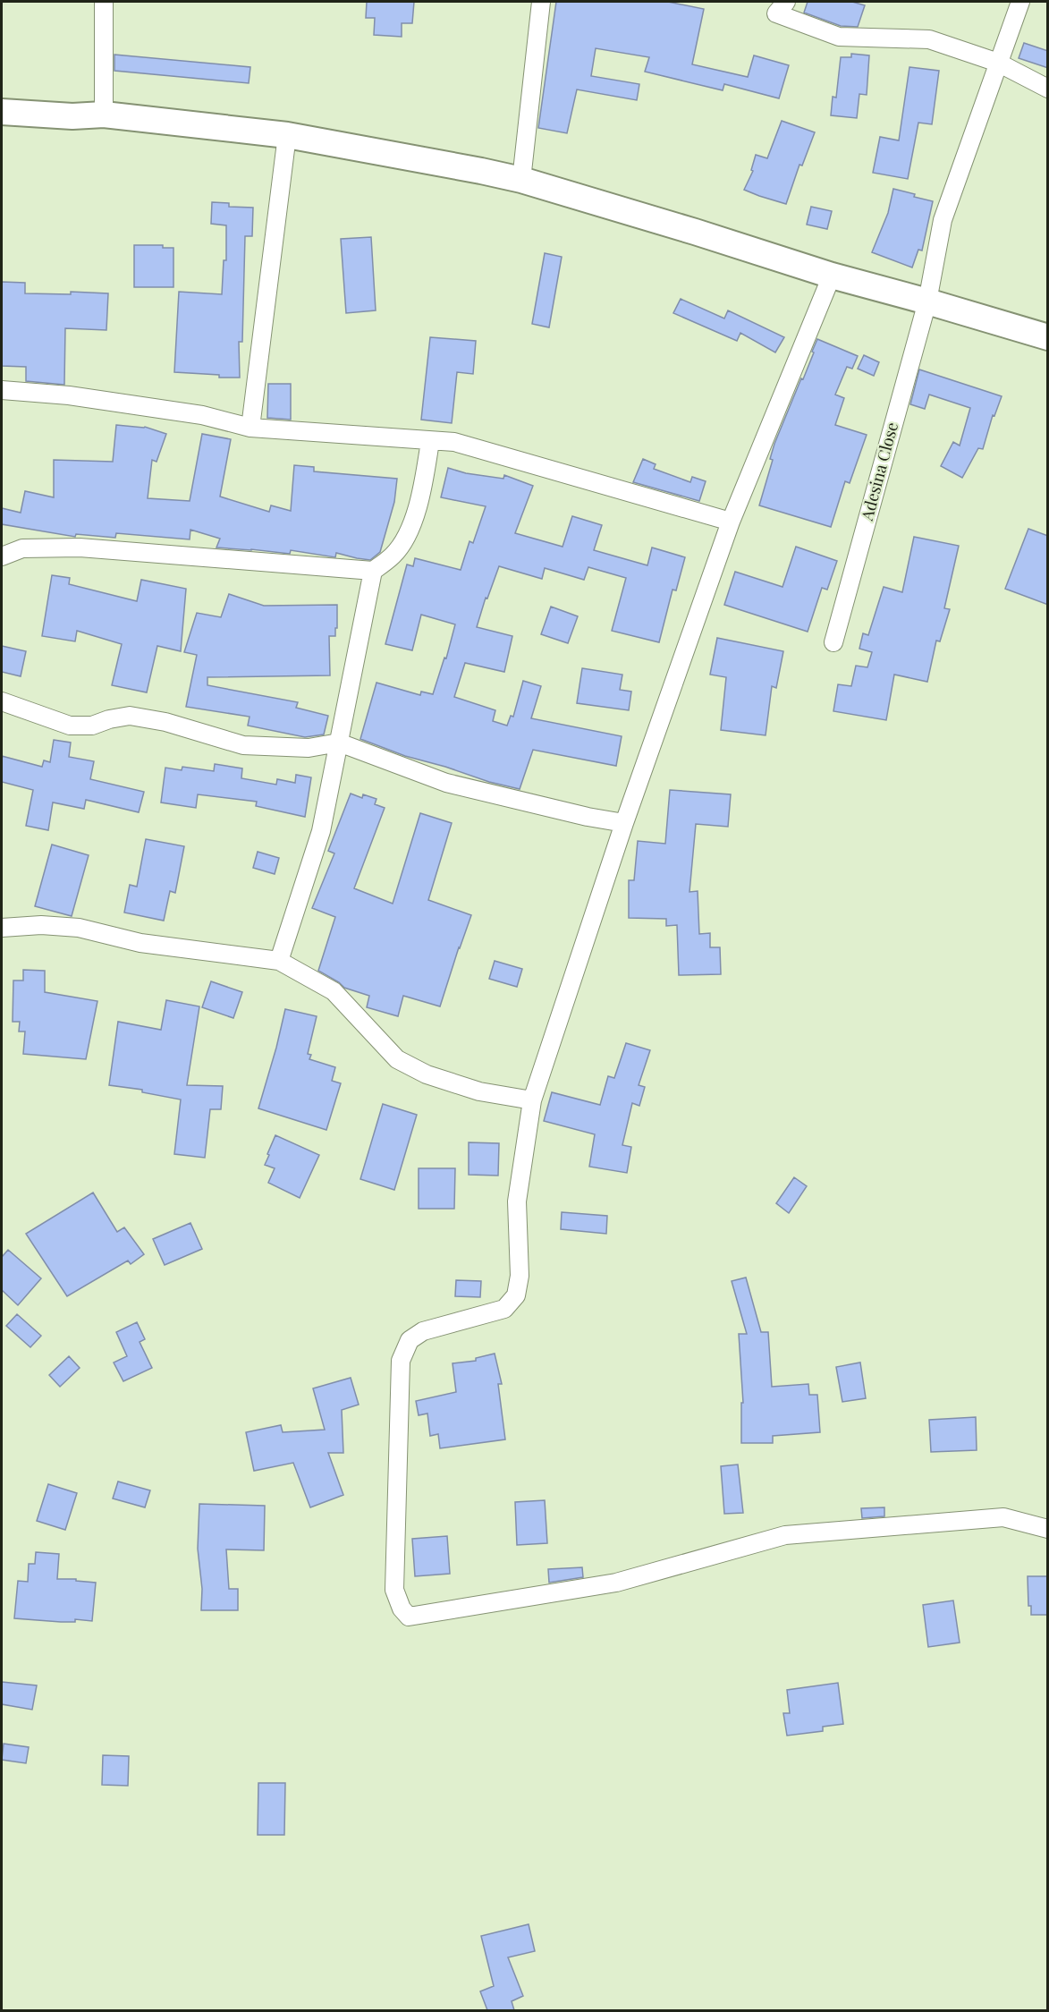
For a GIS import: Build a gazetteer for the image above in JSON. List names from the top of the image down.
{
  "streets": {
    "street": ["Adesina Close"]
  }
}
